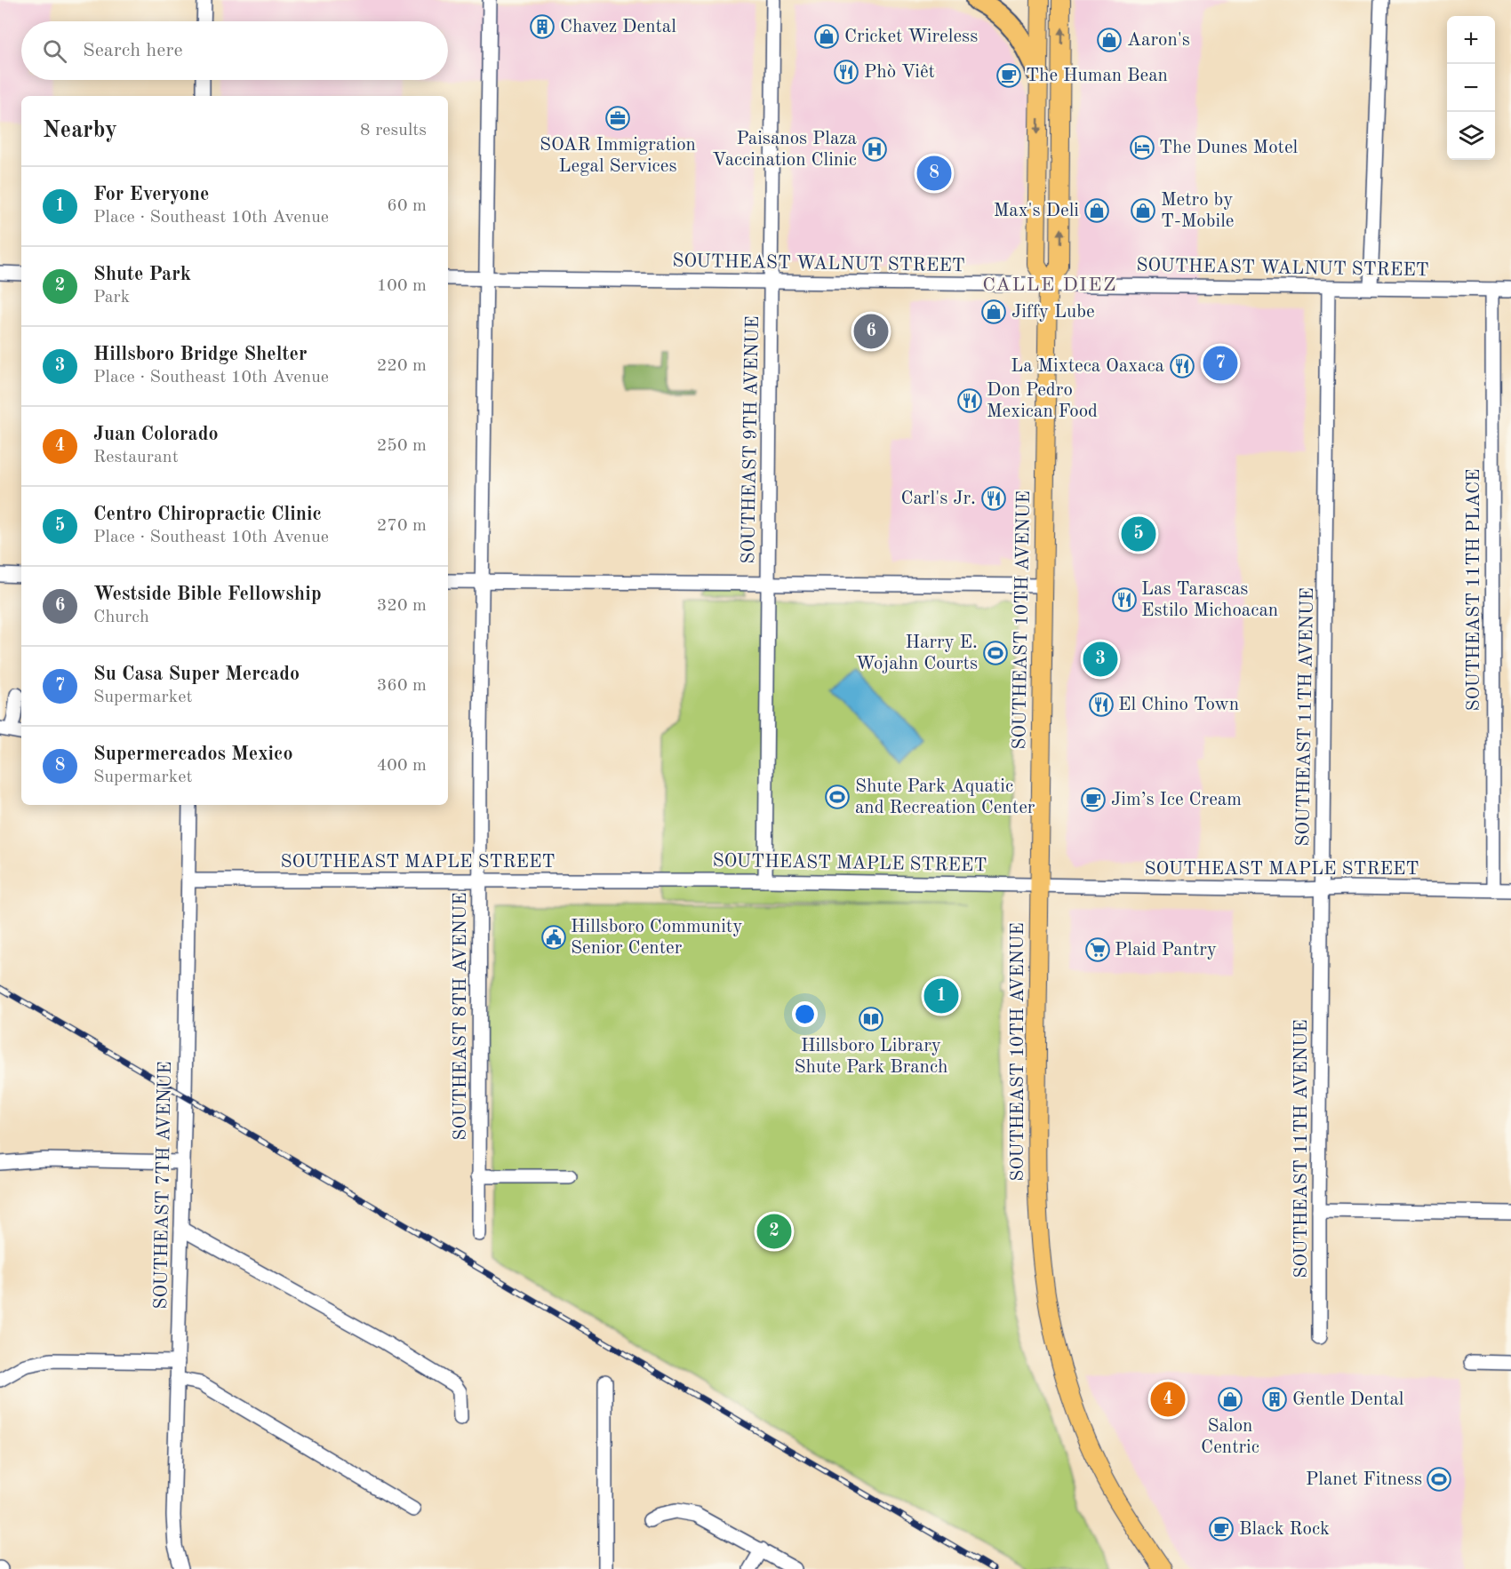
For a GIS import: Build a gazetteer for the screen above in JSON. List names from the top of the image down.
{
  "streets": {
    "main road": ["SOUTHEAST 10TH AVENUE"],
    "street": [
      "SOUTHEAST WALNUT STREET",
      "SOUTHEAST 9TH AVENUE",
      "SOUTHEAST 11TH PLACE",
      "SOUTHEAST 11TH AVENUE",
      "SOUTHEAST MAPLE STREET",
      "SOUTHEAST 8TH AVENUE",
      "SOUTHEAST 7TH AVENUE"
    ]
  },
  "crossings": [
    ["SOUTHEAST WALNUT STREET", "SOUTHEAST 9TH AVENUE"],
    ["SOUTHEAST WALNUT STREET", "SOUTHEAST 11TH PLACE"],
    ["SOUTHEAST WALNUT STREET", "SOUTHEAST 10TH AVENUE"],
    ["SOUTHEAST WALNUT STREET", "SOUTHEAST 11TH AVENUE"],
    ["SOUTHEAST WALNUT STREET", "SOUTHEAST 8TH AVENUE"],
    ["SOUTHEAST 9TH AVENUE", "SOUTHEAST MAPLE STREET"],
    ["SOUTHEAST 11TH PLACE", "SOUTHEAST MAPLE STREET"],
    ["SOUTHEAST 10TH AVENUE", "SOUTHEAST MAPLE STREET"],
    ["SOUTHEAST 11TH AVENUE", "SOUTHEAST MAPLE STREET"],
    ["SOUTHEAST MAPLE STREET", "SOUTHEAST 8TH AVENUE"],
    ["SOUTHEAST MAPLE STREET", "SOUTHEAST 7TH AVENUE"]
  ],
  "districts": ["CALLE DIEZ"],
  "places": {
    "building": ["Chavez Dental", "Gentle Dental"],
    "shop": [
      "Cricket Wireless",
      "Aaron's",
      "Max's Deli",
      "Metro by T-Mobile",
      "Jiffy Lube",
      "Salon Centric"
    ],
    "restaurant": [
      "Phò Viêt",
      "La Mixteca Oaxaca",
      "Don Pedro Mexican Food",
      "Carl's Jr.",
      "Las Tarascas Estilo Michoacan",
      "El Chino Town"
    ],
    "cafe": ["The Human Bean", "Jim’s Ice Cream", "Black Rock"],
    "office": ["SOAR Immigration Legal Services"],
    "hotel": ["The Dunes Motel"],
    "hospital": ["Paisanos Plaza Vaccination Clinic"],
    "sports": ["Harry E. Wojahn Courts", "Shute Park Aquatic and Recreation Center", "Planet Fitness"],
    "public building": ["Hillsboro Community Senior Center"],
    "supermarket": ["Plaid Pantry"],
    "library": ["Hillsboro Library Shute Park Branch"]
  },
  "page": {
    "map_buttons": ["+", "−"],
    "search": "Search here",
    "heading": ["Nearby", "8 results"],
    "pins": [
      "8",
      "6",
      "7",
      "5",
      "3",
      "1",
      "2",
      "4"
    ],
    "list": [
      {
        "mark": "1",
        "name": "For Everyone",
        "note": "Place · Southeast 10th Avenue",
        "value": "60 m"
      },
      {
        "mark": "2",
        "name": "Shute Park",
        "note": "Park",
        "value": "100 m"
      },
      {
        "mark": "3",
        "name": "Hillsboro Bridge Shelter",
        "note": "Place · Southeast 10th Avenue",
        "value": "220 m"
      },
      {
        "mark": "4",
        "name": "Juan Colorado",
        "note": "Restaurant",
        "value": "250 m"
      },
      {
        "mark": "5",
        "name": "Centro Chiropractic Clinic",
        "note": "Place · Southeast 10th Avenue",
        "value": "270 m"
      },
      {
        "mark": "6",
        "name": "Westside Bible Fellowship",
        "note": "Church",
        "value": "320 m"
      },
      {
        "mark": "7",
        "name": "Su Casa Super Mercado",
        "note": "Supermarket",
        "value": "360 m"
      },
      {
        "mark": "8",
        "name": "Supermercados Mexico",
        "note": "Supermarket",
        "value": "400 m"
      }
    ]
  }
}
